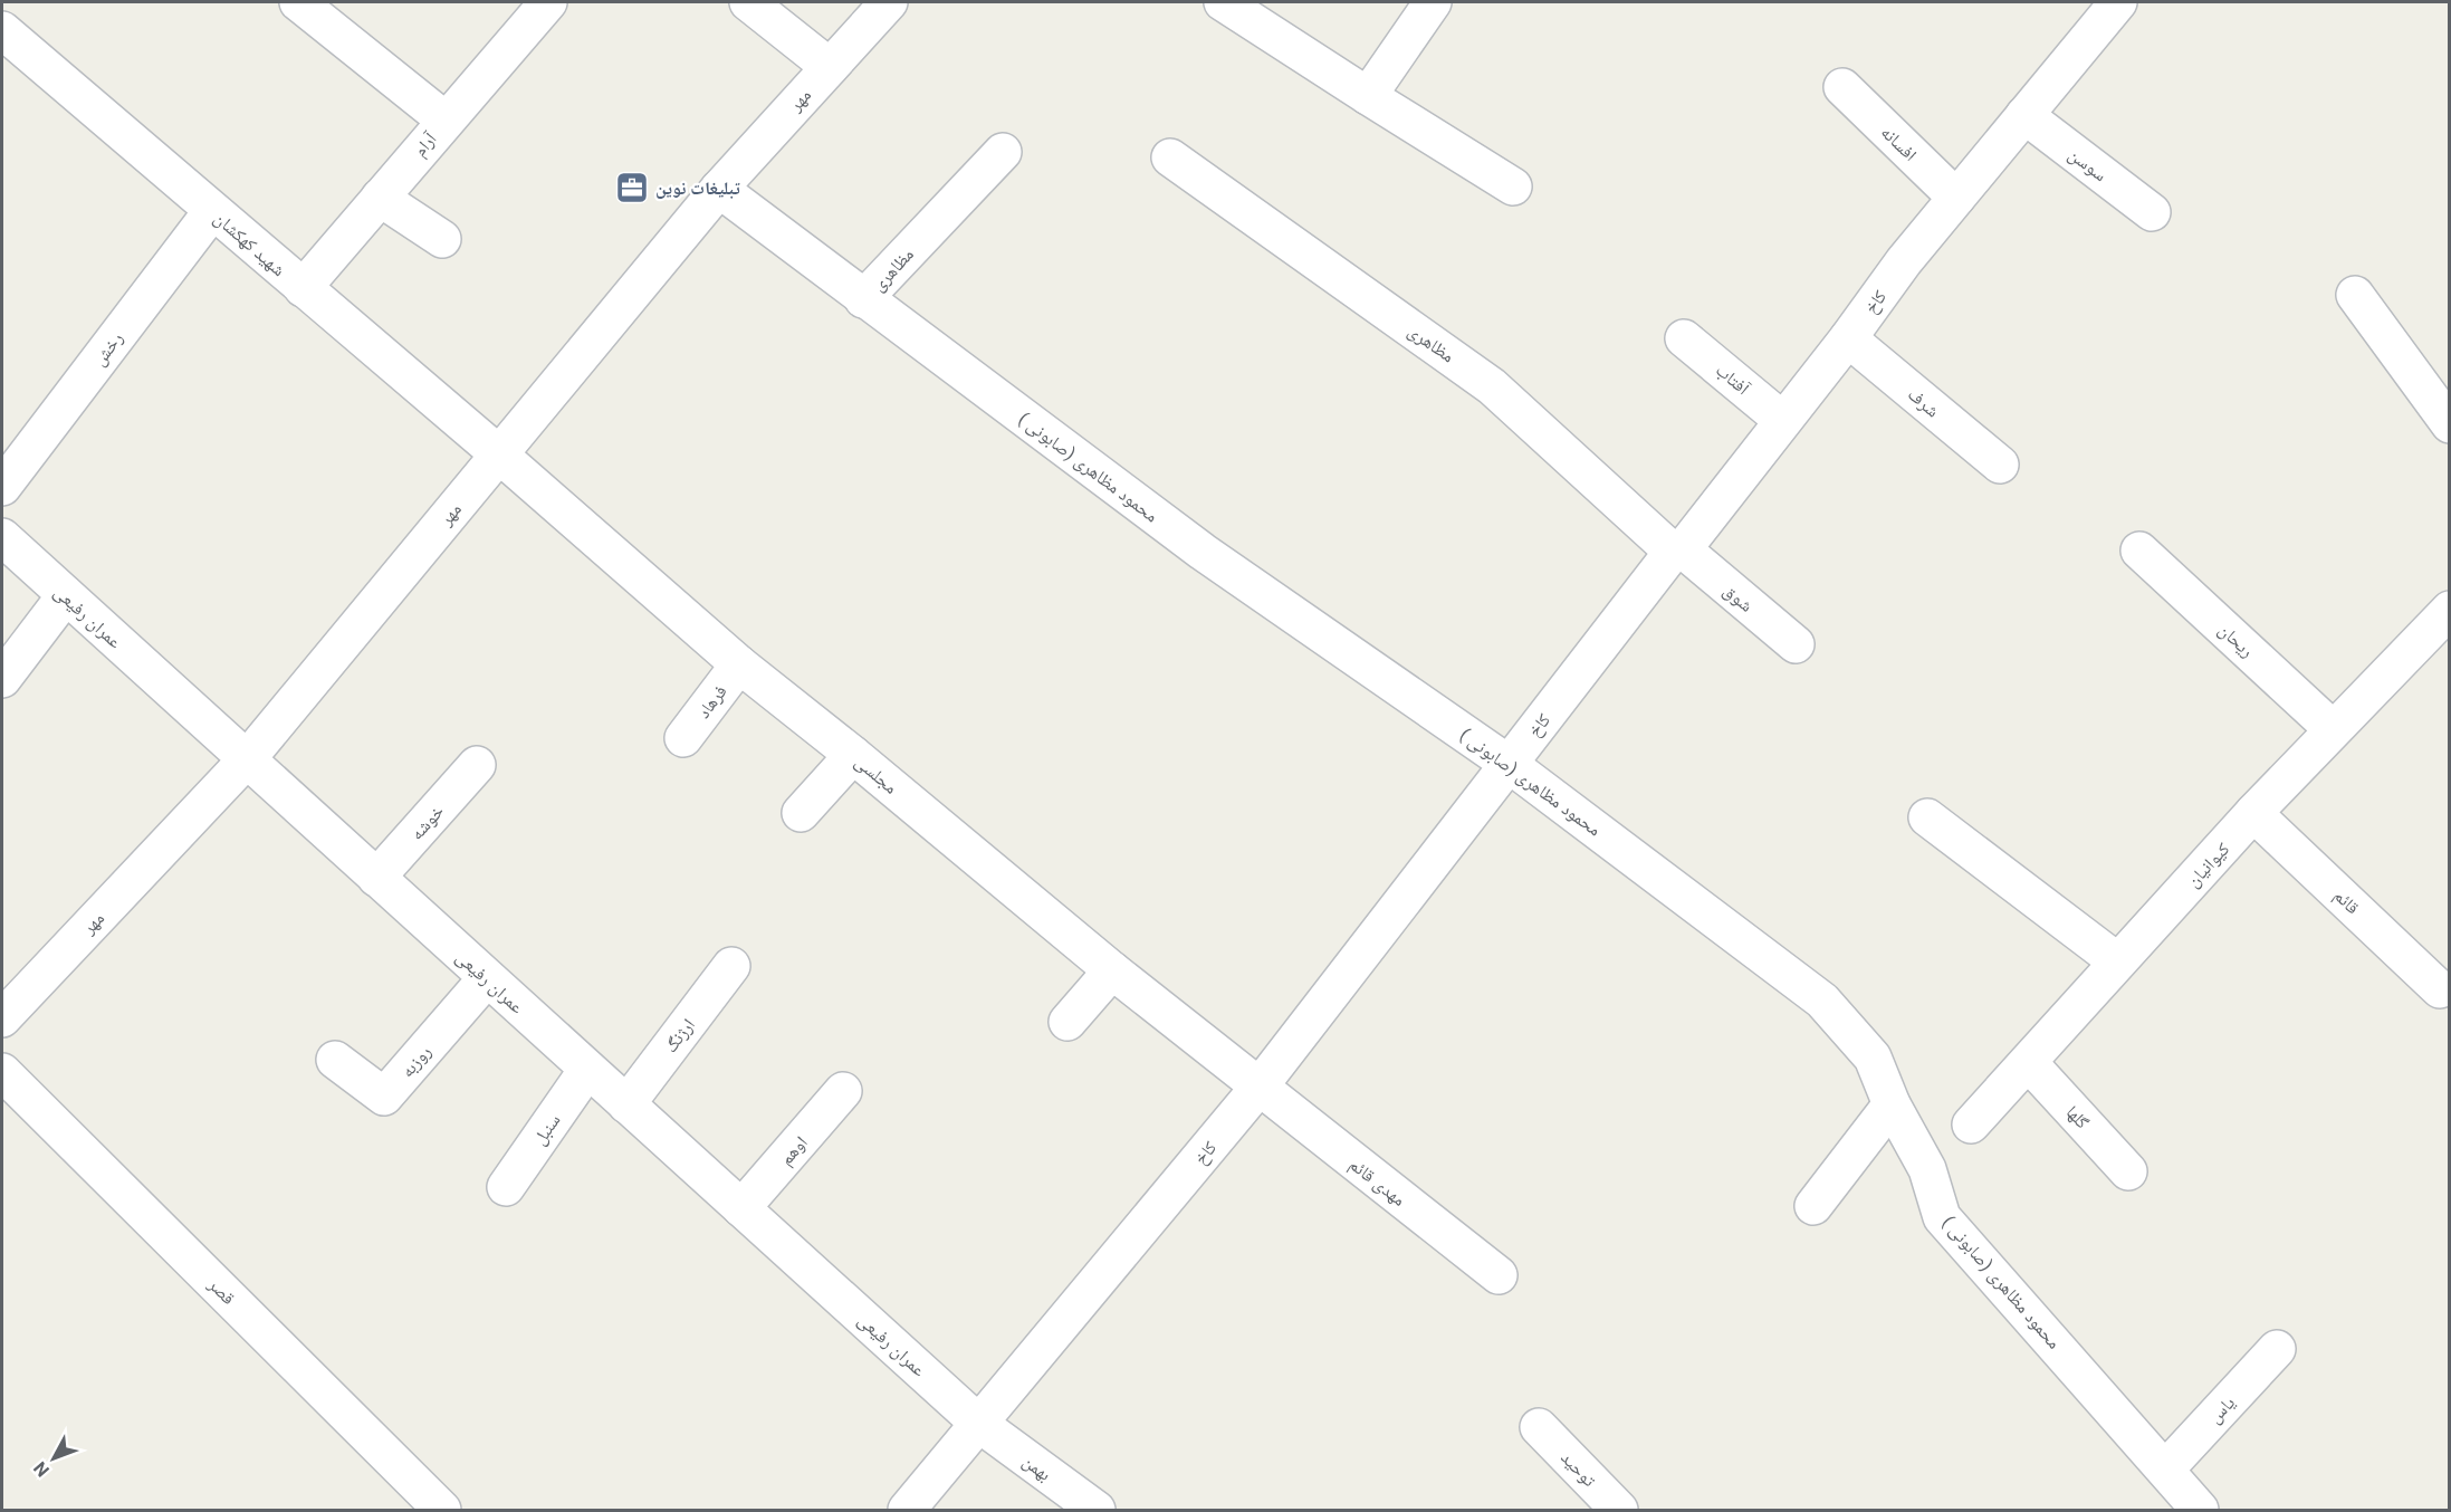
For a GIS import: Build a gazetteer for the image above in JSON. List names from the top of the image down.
{
  "streets": {
    "street": [
      "مهر",
      "افسانه",
      "آرام",
      "سوسن",
      "شهید کهکشان",
      "مظاهری",
      "کاخ",
      "رخش",
      "آفتاب",
      "شرف",
      "محمود مظاهری (صابونی )",
      "شوق",
      "عمران رفیعی",
      "ریحان",
      "فرهاد",
      "مجلسی",
      "خوشه",
      "کیوانیان",
      "قائم",
      "ارژنگ",
      "روزبه",
      "گلها",
      "سنبل",
      "اوهم",
      "مهدی قائم",
      "قصر",
      "یاس",
      "بهمن",
      "توحید"
    ]
  },
  "crossings": [
    ["مهر", "شهید کهکشان"],
    ["مهر", "محمود مظاهری (صابونی )"],
    ["مهر", "عمران رفیعی"],
    ["مهر", "مجلسی"],
    ["افسانه", "کاخ"],
    ["آرام", "شهید کهکشان"],
    ["سوسن", "کاخ"],
    ["شهید کهکشان", "رخش"],
    ["شهید کهکشان", "مجلسی"],
    ["مظاهری", "کاخ"],
    ["مظاهری", "محمود مظاهری (صابونی )"],
    ["مظاهری", "شوق"],
    ["کاخ", "آفتاب"],
    ["کاخ", "شرف"],
    ["کاخ", "محمود مظاهری (صابونی )"],
    ["کاخ", "شوق"],
    ["کاخ", "عمران رفیعی"],
    ["کاخ", "مجلسی"],
    ["کاخ", "مهدی قائم"],
    ["کاخ", "بهمن"],
    ["محمود مظاهری (صابونی )", "یاس"],
    ["عمران رفیعی", "خوشه"],
    ["عمران رفیعی", "ارژنگ"],
    ["عمران رفیعی", "روزبه"],
    ["عمران رفیعی", "سنبل"],
    ["عمران رفیعی", "اوهم"],
    ["عمران رفیعی", "بهمن"],
    ["ریحان", "کیوانیان"],
    ["فرهاد", "مجلسی"],
    ["مجلسی", "مهدی قائم"],
    ["کیوانیان", "قائم"],
    ["کیوانیان", "گلها"]
  ],
  "places": {
    "office": ["تبلیغات نوین"]
  },
  "north": "bottom left"
}
